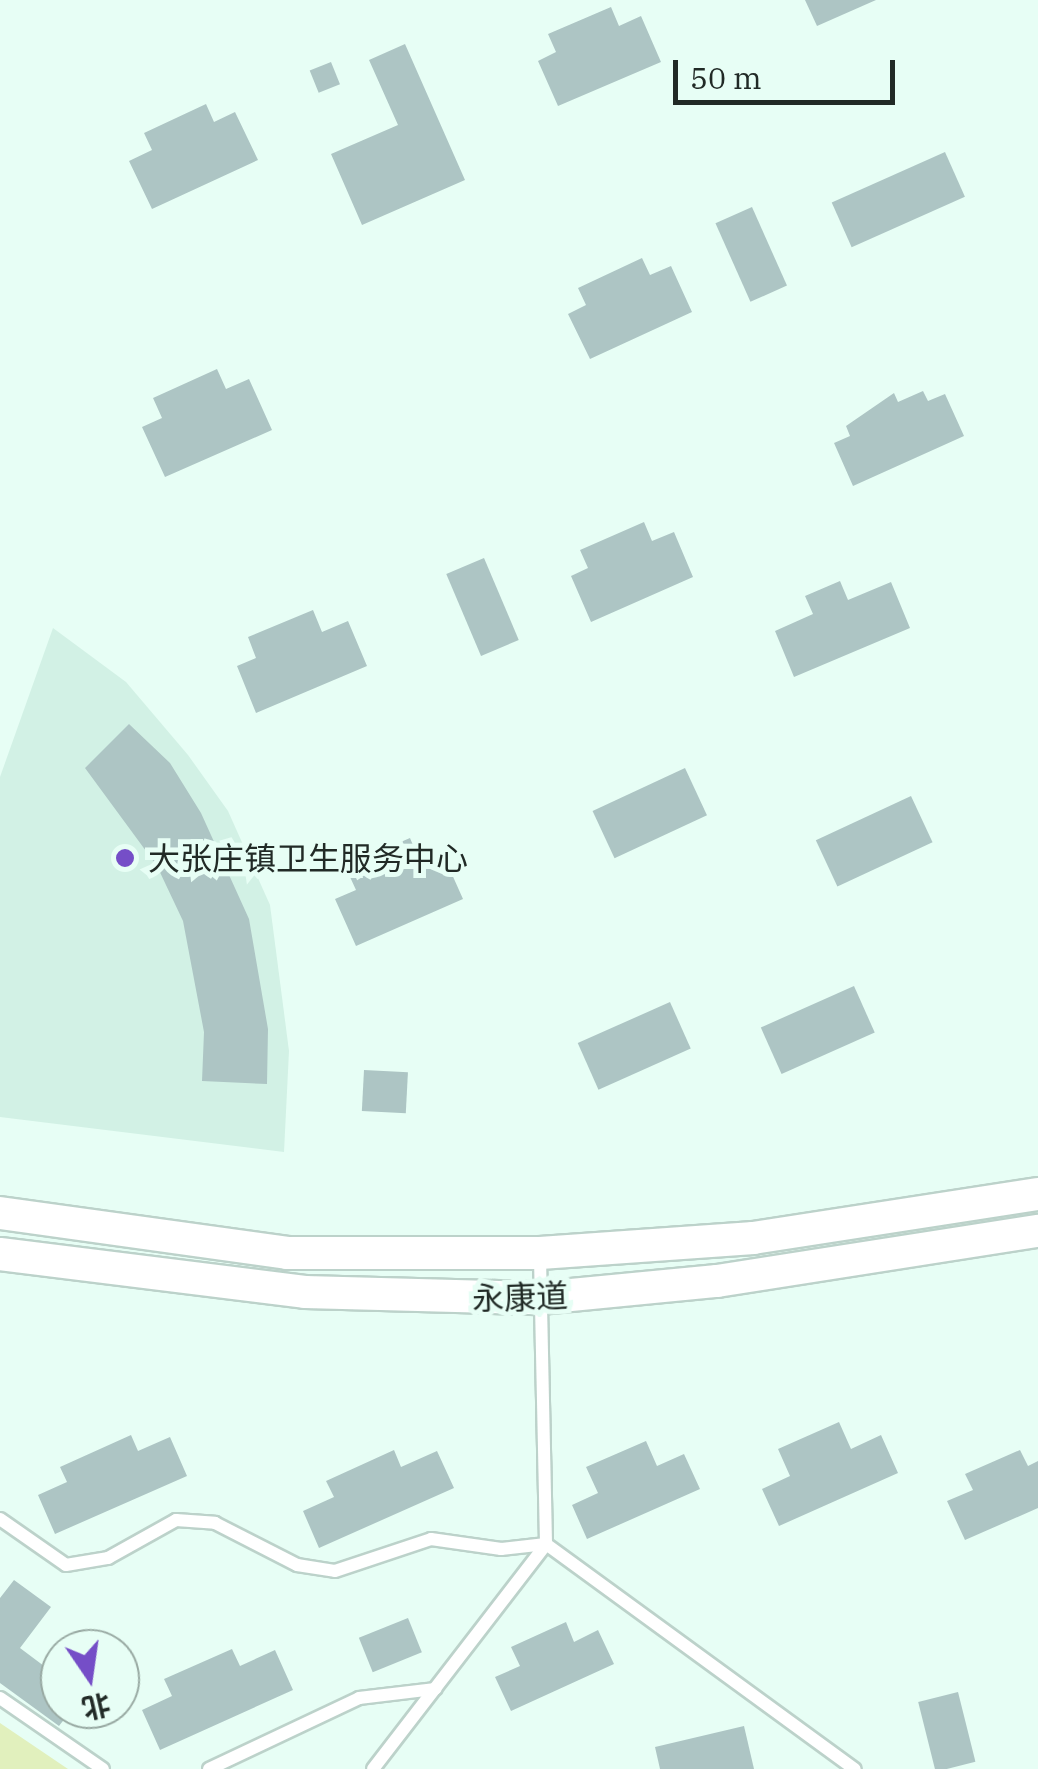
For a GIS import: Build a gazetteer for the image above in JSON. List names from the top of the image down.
{
  "streets": {
    "street": ["永康道"]
  },
  "places": ["大张庄镇卫生服务中心"],
  "scale_bar": "50 m",
  "north": "bottom"
}
